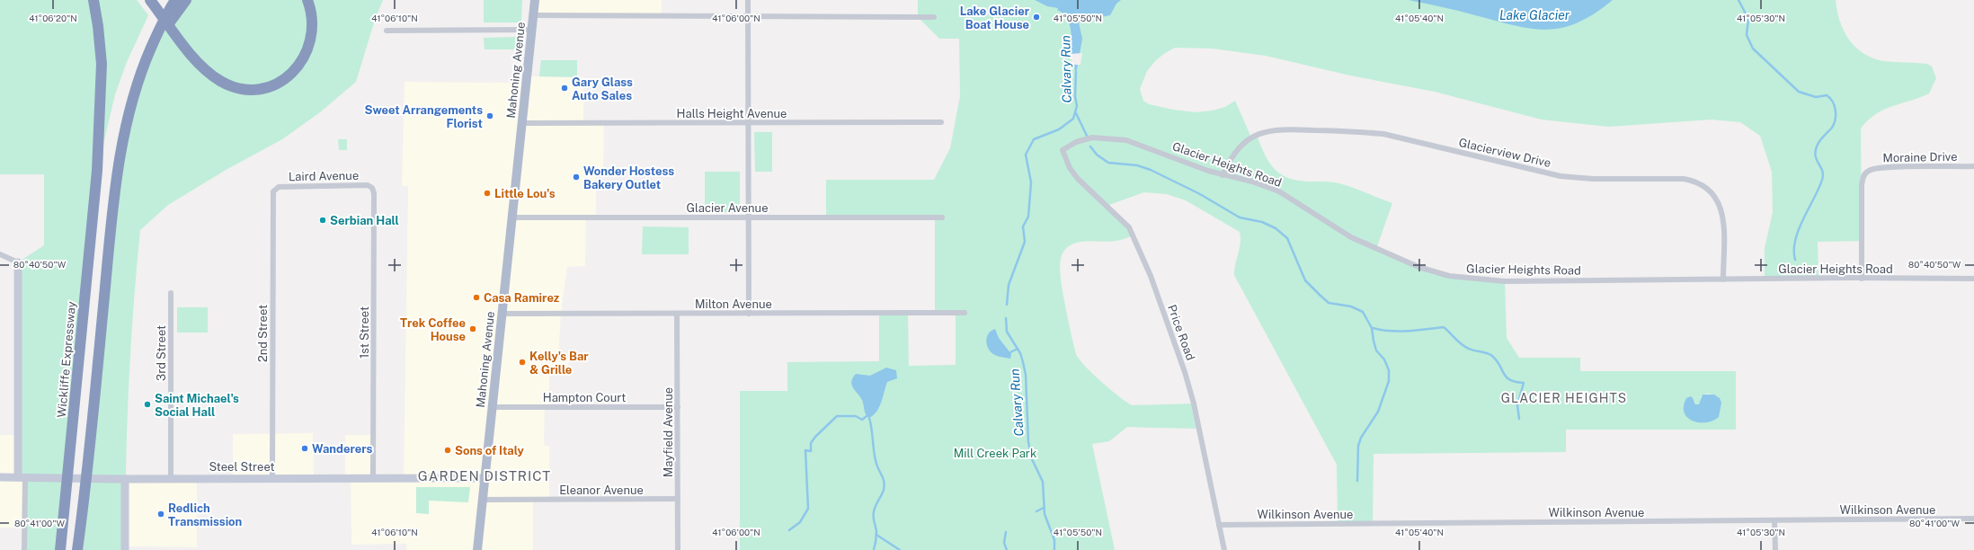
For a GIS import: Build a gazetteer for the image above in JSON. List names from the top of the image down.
{
  "streets": {
    "highway": ["Wickliffe Expressway"],
    "main road": ["Mahoning Avenue"],
    "street": [
      "Halls Height Avenue",
      "Glacierview Drive",
      "Moraine Drive",
      "Glacier Heights Road",
      "Laird Avenue",
      "Glacier Avenue",
      "Milton Avenue",
      "1st Street",
      "Price Road",
      "2nd Street",
      "3rd Street",
      "Hampton Court",
      "Mayfield Avenue",
      "Steel Street",
      "Eleanor Avenue",
      "Wilkinson Avenue"
    ]
  },
  "crossings": [
    ["Mahoning Avenue", "Halls Height Avenue"],
    ["Mahoning Avenue", "Glacier Avenue"],
    ["Mahoning Avenue", "Milton Avenue"],
    ["Mahoning Avenue", "Hampton Court"],
    ["Mahoning Avenue", "Steel Street"],
    ["Mahoning Avenue", "Eleanor Avenue"],
    ["Glacierview Drive", "Glacier Heights Road"],
    ["Moraine Drive", "Glacier Heights Road"],
    ["Glacier Heights Road", "Price Road"],
    ["Laird Avenue", "1st Street"],
    ["Laird Avenue", "2nd Street"],
    ["Milton Avenue", "Mayfield Avenue"],
    ["1st Street", "Steel Street"],
    ["Price Road", "Wilkinson Avenue"],
    ["2nd Street", "Steel Street"],
    ["3rd Street", "Steel Street"],
    ["Hampton Court", "Mayfield Avenue"],
    ["Mayfield Avenue", "Eleanor Avenue"]
  ],
  "districts": ["GLACIER HEIGHTS", "GARDEN DISTRICT"],
  "water": ["Lake Glacier", "Calvary Run"],
  "parks": ["Mill Creek Park"],
  "places": [
    "Lake Glacier Boat House",
    "Gary Glass Auto Sales",
    "Sweet Arrangements Florist",
    "Wonder Hostess Bakery Outlet",
    "Little Lou's",
    "Serbian Hall",
    "Casa Ramirez",
    "Trek Coffee House",
    "Kelly's Bar & Grille",
    "Saint Michael's Social Hall",
    "Wanderers",
    "Sons of Italy",
    "Redlich Transmission"
  ],
  "coordinates": [
    "41°06'20\"N",
    "41°06'10\"N",
    "41°06'00\"N",
    "41°05'50\"N",
    "41°05'40\"N",
    "41°05'30\"N",
    "80°40'50\"W",
    "80°41'00\"W"
  ]
}
